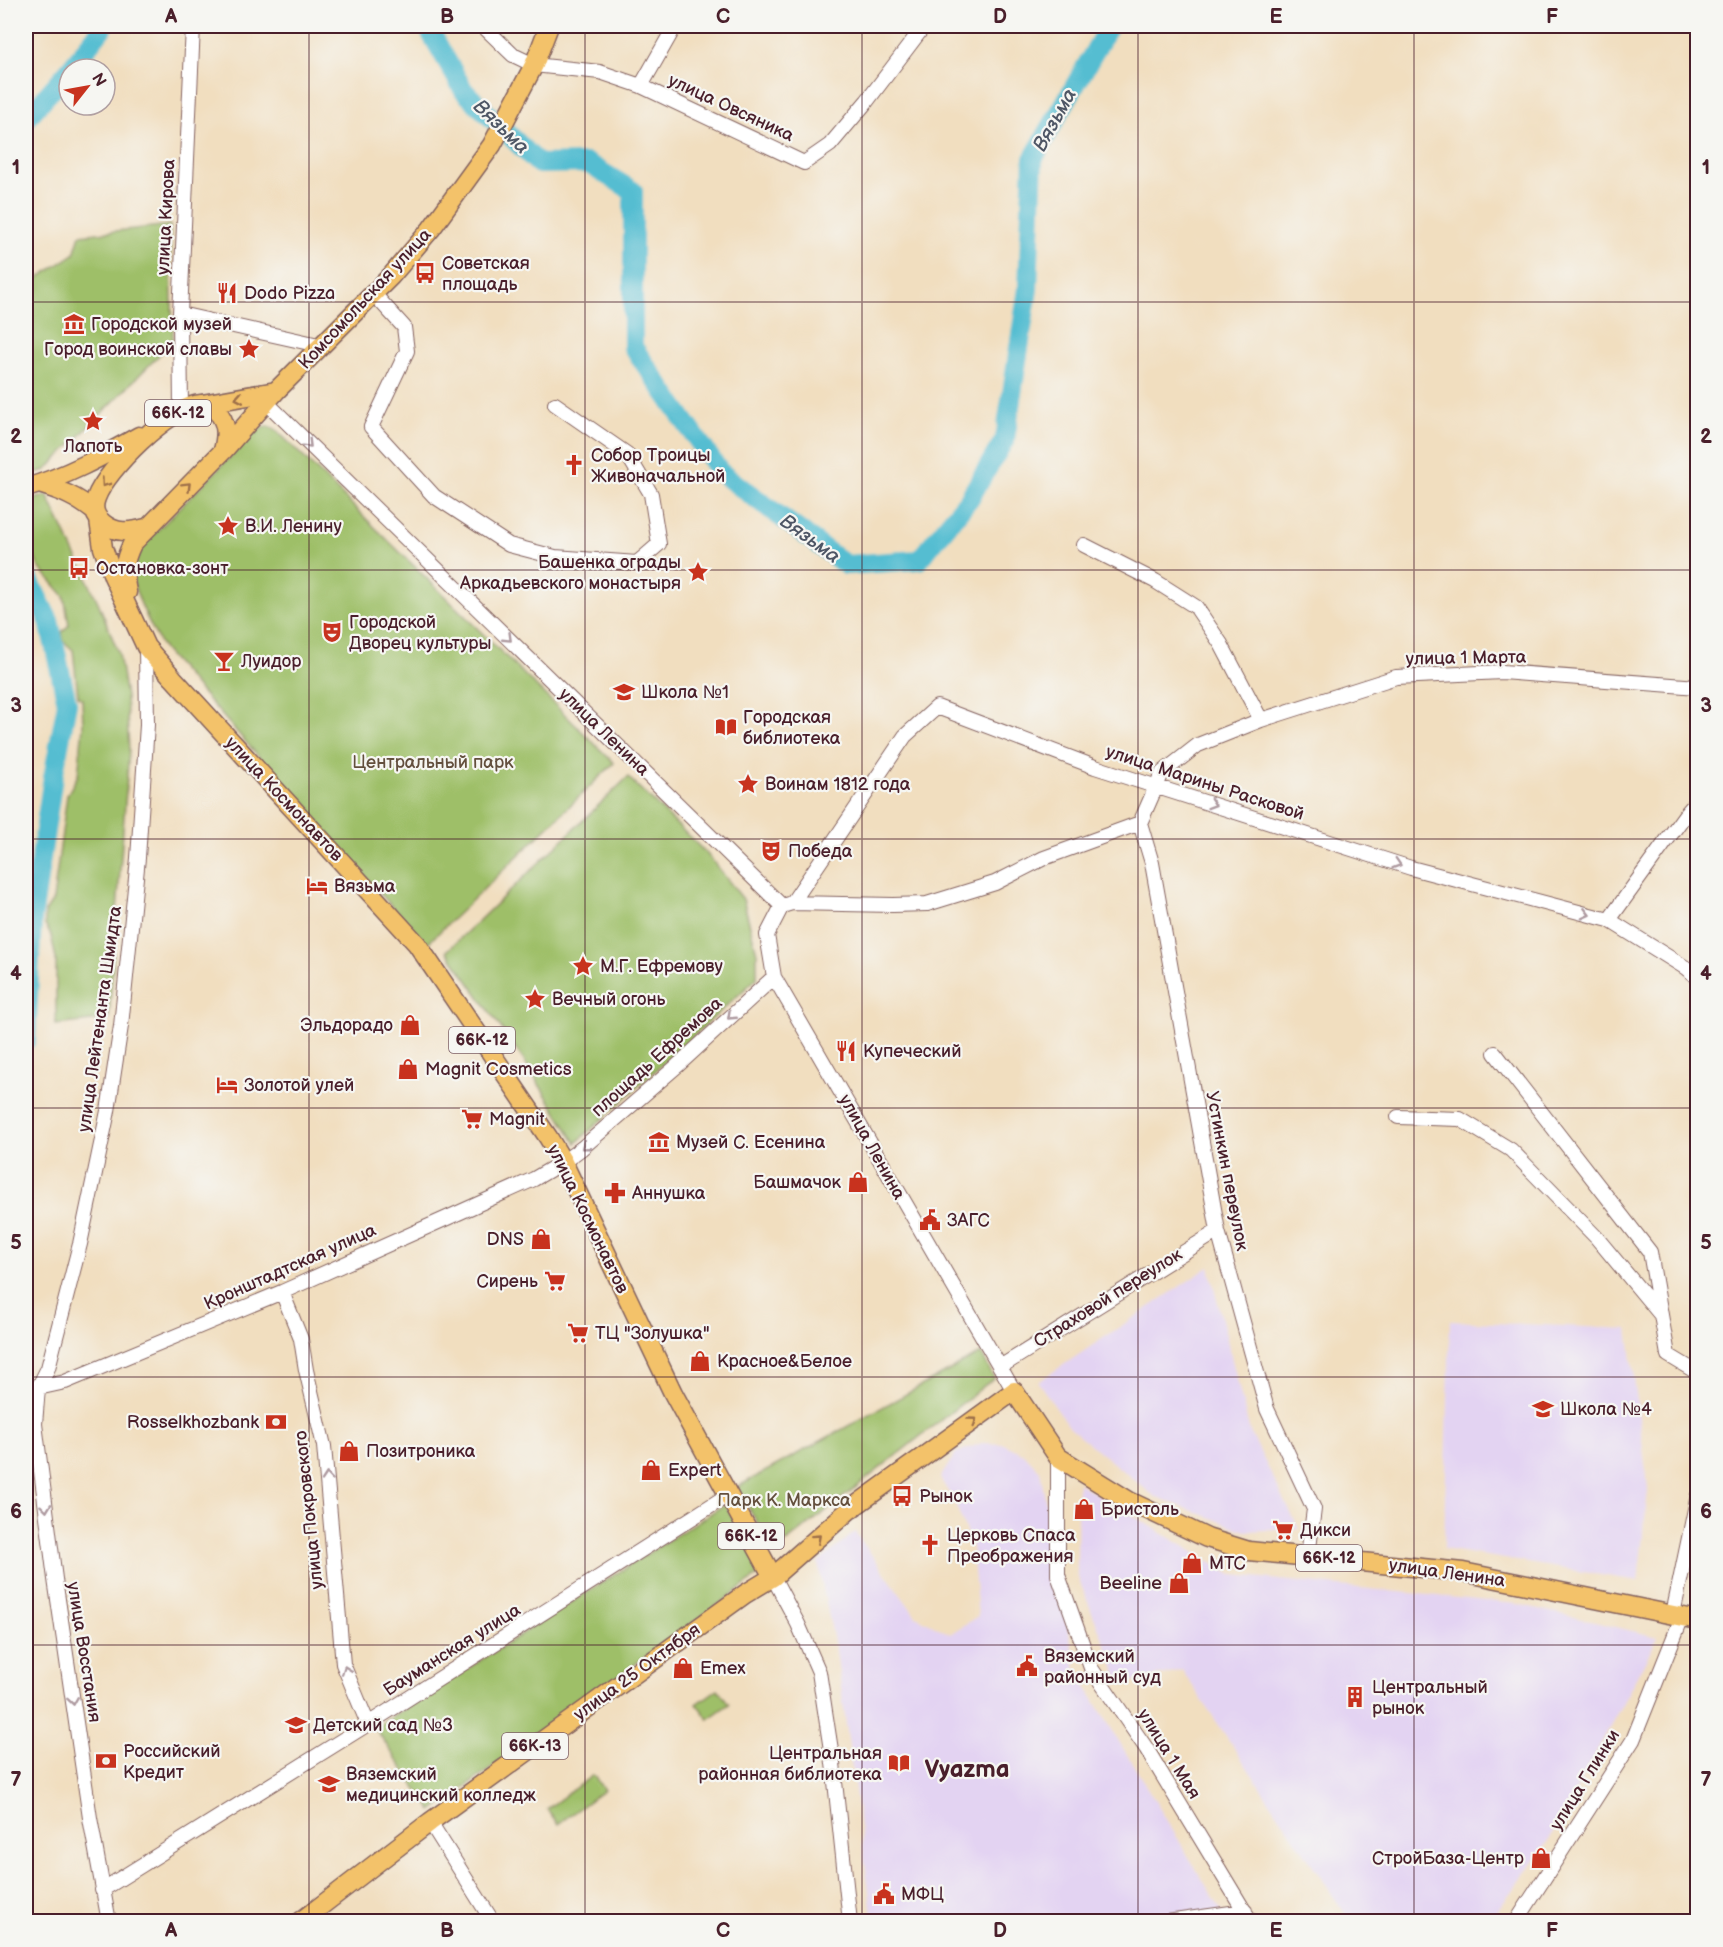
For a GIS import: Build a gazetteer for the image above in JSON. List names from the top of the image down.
{
  "streets": {
    "main road": [
      "Комсомольская улица",
      "66К-12",
      "улица Ленина",
      "улица Космонавтов",
      "улица 25 Октября",
      "66К-13"
    ],
    "street": [
      "улица Овсяника",
      "улица Кирова",
      "улица 1 Марта",
      "улица Марины Расковой",
      "улица Лейтенанта Шмидта",
      "площадь Ефремова",
      "Устинкин переулок",
      "Кронштадтская улица",
      "Страховой переулок",
      "улица Покровского",
      "Бауманская улица",
      "улица Восстания",
      "улица 1 Мая",
      "улица Глинки"
    ]
  },
  "crossings": [
    ["улица Овсяника", "Комсомольская улица"],
    ["улица Кирова", "66К-12"],
    ["Комсомольская улица", "улица Ленина"],
    ["66К-12", "улица Ленина"],
    ["66К-12", "улица Космонавтов"],
    ["66К-12", "улица Лейтенанта Шмидта"],
    ["66К-12", "улица 25 Октября"],
    ["улица 1 Марта", "улица Марины Расковой"],
    ["улица Ленина", "улица Марины Расковой"],
    ["улица Ленина", "площадь Ефремова"],
    ["улица Ленина", "Устинкин переулок"],
    ["улица Ленина", "Страховой переулок"],
    ["улица Ленина", "улица 1 Мая"],
    ["улица Ленина", "улица Глинки"],
    ["улица Космонавтов", "улица Лейтенанта Шмидта"],
    ["улица Космонавтов", "площадь Ефремова"],
    ["улица Космонавтов", "Кронштадтская улица"],
    ["улица Космонавтов", "Бауманская улица"],
    ["улица Космонавтов", "улица 25 Октября"],
    ["улица Лейтенанта Шмидта", "Кронштадтская улица"],
    ["улица Лейтенанта Шмидта", "улица Восстания"],
    ["площадь Ефремова", "Кронштадтская улица"],
    ["Устинкин переулок", "Страховой переулок"],
    ["Кронштадтская улица", "улица Покровского"],
    ["Кронштадтская улица", "улица Восстания"],
    ["улица Покровского", "Бауманская улица"],
    ["Бауманская улица", "улица Восстания"]
  ],
  "one_way": [
    "улица Ленина",
    "улица Марины Расковой",
    "площадь Ефремова",
    "улица Покровского",
    "улица Восстания"
  ],
  "districts": ["Vyazma"],
  "water": ["Вязьма"],
  "parks": ["Центральный парк", "Парк К. Маркса"],
  "places": {
    "bus stop": ["Советская площадь", "Остановка-зонт", "Рынок"],
    "restaurant": ["Dodo Pizza", "Купеческий"],
    "museum": ["Городской музей", "Музей С. Есенина"],
    "place": [
      "Город воинской славы",
      "Лапоть",
      "В.И. Ленину",
      "Башенка ограды Аркадьевского монастыря",
      "Воинам 1812 года",
      "М.Г. Ефремову",
      "Вечный огонь"
    ],
    "church": ["Собор Троицы Живоначальной", "Церковь Спаса Преображения"],
    "theatre": ["Городской Дворец культуры", "Победа"],
    "bar": ["Луидор"],
    "school or university": [
      "Школа №1",
      "Школа №4",
      "Детский сад №3",
      "Вяземский медицинский колледж"
    ],
    "library": ["Городская библиотека", "Центральная районная библиотека"],
    "hotel": ["Вязьма", "Золотой улей"],
    "shop": [
      "Эльдорадо",
      "Magnit Cosmetics",
      "Башмачок",
      "DNS",
      "Красное&Белое",
      "Позитроника",
      "Expert",
      "Бристоль",
      "МТС",
      "Beeline",
      "Emex",
      "СтройБаза-Центр"
    ],
    "supermarket": [
      "Magnit",
      "Сирень",
      "ТЦ \"Золушка\"",
      "Дикси"
    ],
    "pharmacy": ["Аннушка"],
    "public building": ["ЗАГС", "Вяземский районный суд", "МФЦ"],
    "bank": ["Rosselkhozbank", "Российский Кредит"],
    "building": ["Центральный рынок"]
  },
  "north": "top right",
  "grid": {
    "columns": [
      "A",
      "B",
      "C",
      "D",
      "E",
      "F"
    ],
    "rows": [
      "1",
      "2",
      "3",
      "4",
      "5",
      "6",
      "7"
    ]
  }
}
